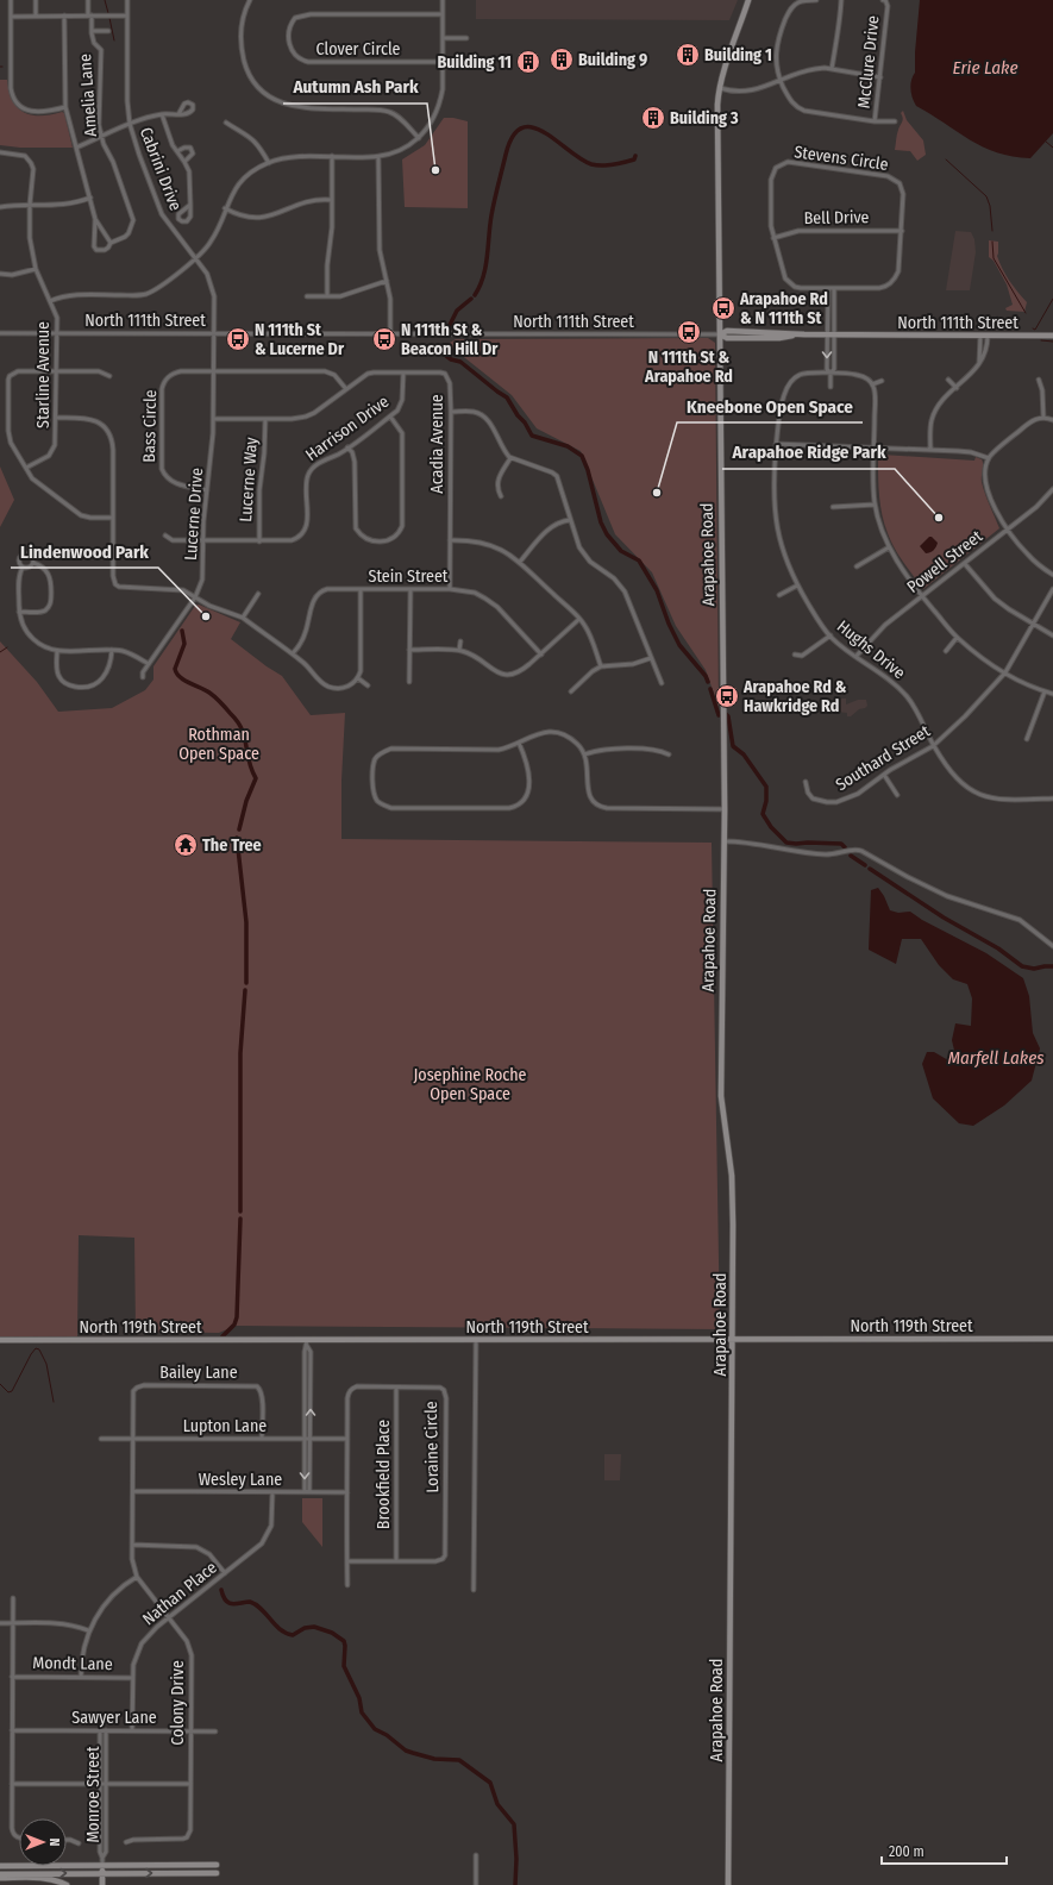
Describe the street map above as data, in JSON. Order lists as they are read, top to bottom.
{
  "streets": {
    "main road": [
      "North 111th Street",
      "Arapahoe Road",
      "North 119th Street",
      "Monroe Street"
    ],
    "street": [
      "Clover Circle",
      "McClure Drive",
      "Amelia Lane",
      "Stevens Circle",
      "Cabrini Drive",
      "Bell Drive",
      "Starline Avenue",
      "Bass Circle",
      "Harrison Drive",
      "Acadia Avenue",
      "Lucerne Way",
      "Lucerne Drive",
      "Powell Street",
      "Stein Street",
      "Hughs Drive",
      "Southard Street",
      "Bailey Lane",
      "Lupton Lane",
      "Loraine Circle",
      "Brookfield Place",
      "Wesley Lane",
      "Nathan Place",
      "Mondt Lane",
      "Colony Drive",
      "Sawyer Lane"
    ]
  },
  "crossings": [
    ["Stevens Circle", "Bell Drive"],
    ["Cabrini Drive", "North 111th Street"],
    ["Cabrini Drive", "Lucerne Drive"],
    ["North 111th Street", "Starline Avenue"],
    ["North 111th Street", "Lucerne Drive"],
    ["North 111th Street", "Arapahoe Road"],
    ["Bass Circle", "Acadia Avenue"],
    ["Bass Circle", "Lucerne Drive"],
    ["Harrison Drive", "Acadia Avenue"],
    ["Harrison Drive", "Lucerne Way"],
    ["Harrison Drive", "Lucerne Drive"],
    ["Acadia Avenue", "Lucerne Way"],
    ["Acadia Avenue", "Lucerne Drive"],
    ["Acadia Avenue", "Stein Street"],
    ["Arapahoe Road", "North 119th Street"],
    ["Powell Street", "Hughs Drive"],
    ["Hughs Drive", "Southard Street"],
    ["Bailey Lane", "Lupton Lane"],
    ["Bailey Lane", "Colony Drive"],
    ["Lupton Lane", "Loraine Circle"],
    ["Lupton Lane", "Colony Drive"],
    ["Loraine Circle", "Brookfield Place"],
    ["Loraine Circle", "Wesley Lane"],
    ["Wesley Lane", "Nathan Place"],
    ["Wesley Lane", "Colony Drive"],
    ["Nathan Place", "Mondt Lane"],
    ["Nathan Place", "Colony Drive"],
    ["Nathan Place", "Sawyer Lane"],
    ["Colony Drive", "Sawyer Lane"],
    ["Sawyer Lane", "Monroe Street"]
  ],
  "water": ["Erie Lake", "Marfell Lakes"],
  "parks": ["Rothman Open Space", "Josephine Roche Open Space"],
  "places": {
    "building": [
      "Building 1",
      "Building 9",
      "Building 11",
      "Building 3"
    ],
    "other": [
      "Autumn Ash Park",
      "Kneebone Open Space",
      "Arapahoe Ridge Park",
      "Lindenwood Park"
    ],
    "bus stop": [
      "Arapahoe Rd & N 111th St",
      "N 111th St & Arapahoe Rd",
      "N 111th St & Lucerne Dr",
      "N 111th St & Beacon Hill Dr",
      "Arapahoe Rd & Hawkridge Rd"
    ],
    "temple": ["The Tree"]
  },
  "scale_bar": "200 m",
  "north": "right"
}
